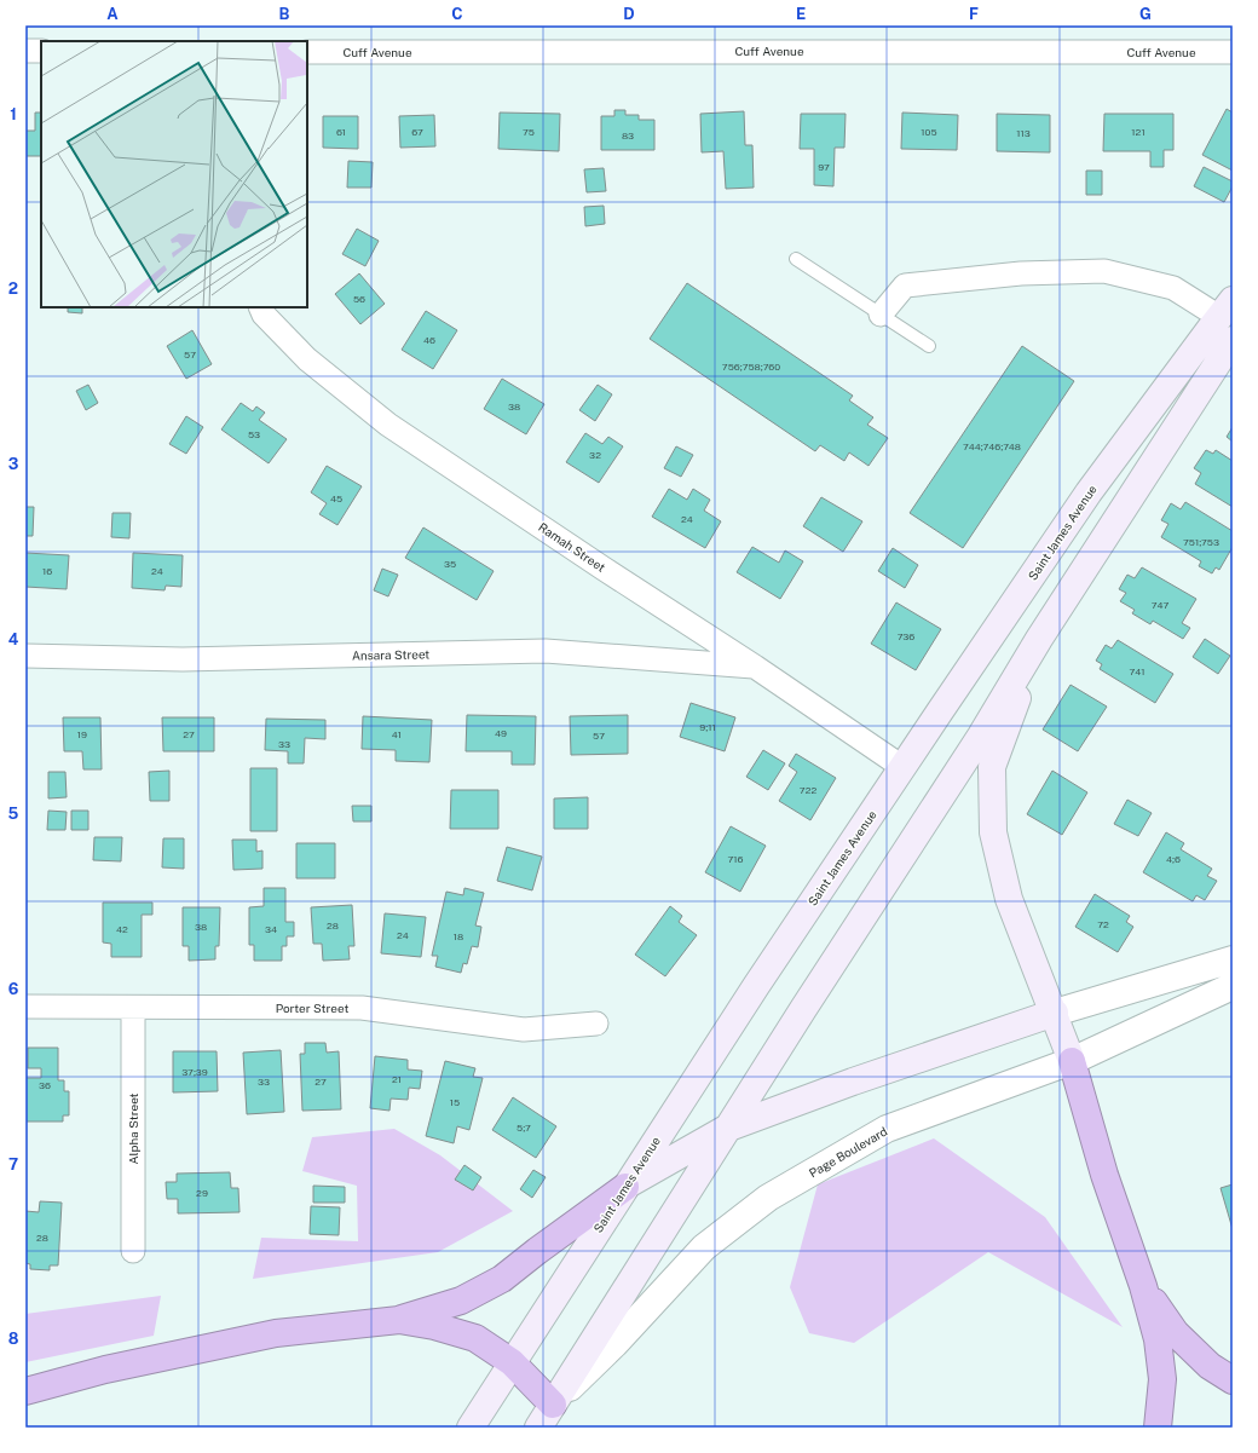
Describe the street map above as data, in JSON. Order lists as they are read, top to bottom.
{
  "streets": {
    "main road": ["Saint James Avenue"],
    "street": [
      "Cuff Avenue",
      "Ramah Street",
      "Ansara Street",
      "Porter Street",
      "Alpha Street",
      "Page Boulevard"
    ]
  },
  "crossings": [
    ["Saint James Avenue", "Ramah Street"],
    ["Ramah Street", "Ansara Street"],
    ["Porter Street", "Alpha Street"]
  ],
  "house_numbers": [
    "61",
    "67",
    "75",
    "105",
    "121",
    "113",
    "83",
    "97",
    "56",
    "46",
    "57",
    "756;758;760",
    "38",
    "53",
    "744;746;748",
    "32",
    "45",
    "24",
    "751;753",
    "35",
    "16",
    "24",
    "747",
    "736",
    "741",
    "9;11",
    "49",
    "19",
    "27",
    "41",
    "57",
    "33",
    "722",
    "716",
    "4;6",
    "72",
    "28",
    "38",
    "42",
    "34",
    "24",
    "18",
    "37;39",
    "21",
    "33",
    "27",
    "36",
    "15",
    "5;7",
    "29",
    "28"
  ],
  "grid": {
    "columns": [
      "A",
      "B",
      "C",
      "D",
      "E",
      "F",
      "G"
    ],
    "rows": [
      "1",
      "2",
      "3",
      "4",
      "5",
      "6",
      "7",
      "8"
    ]
  }
}
